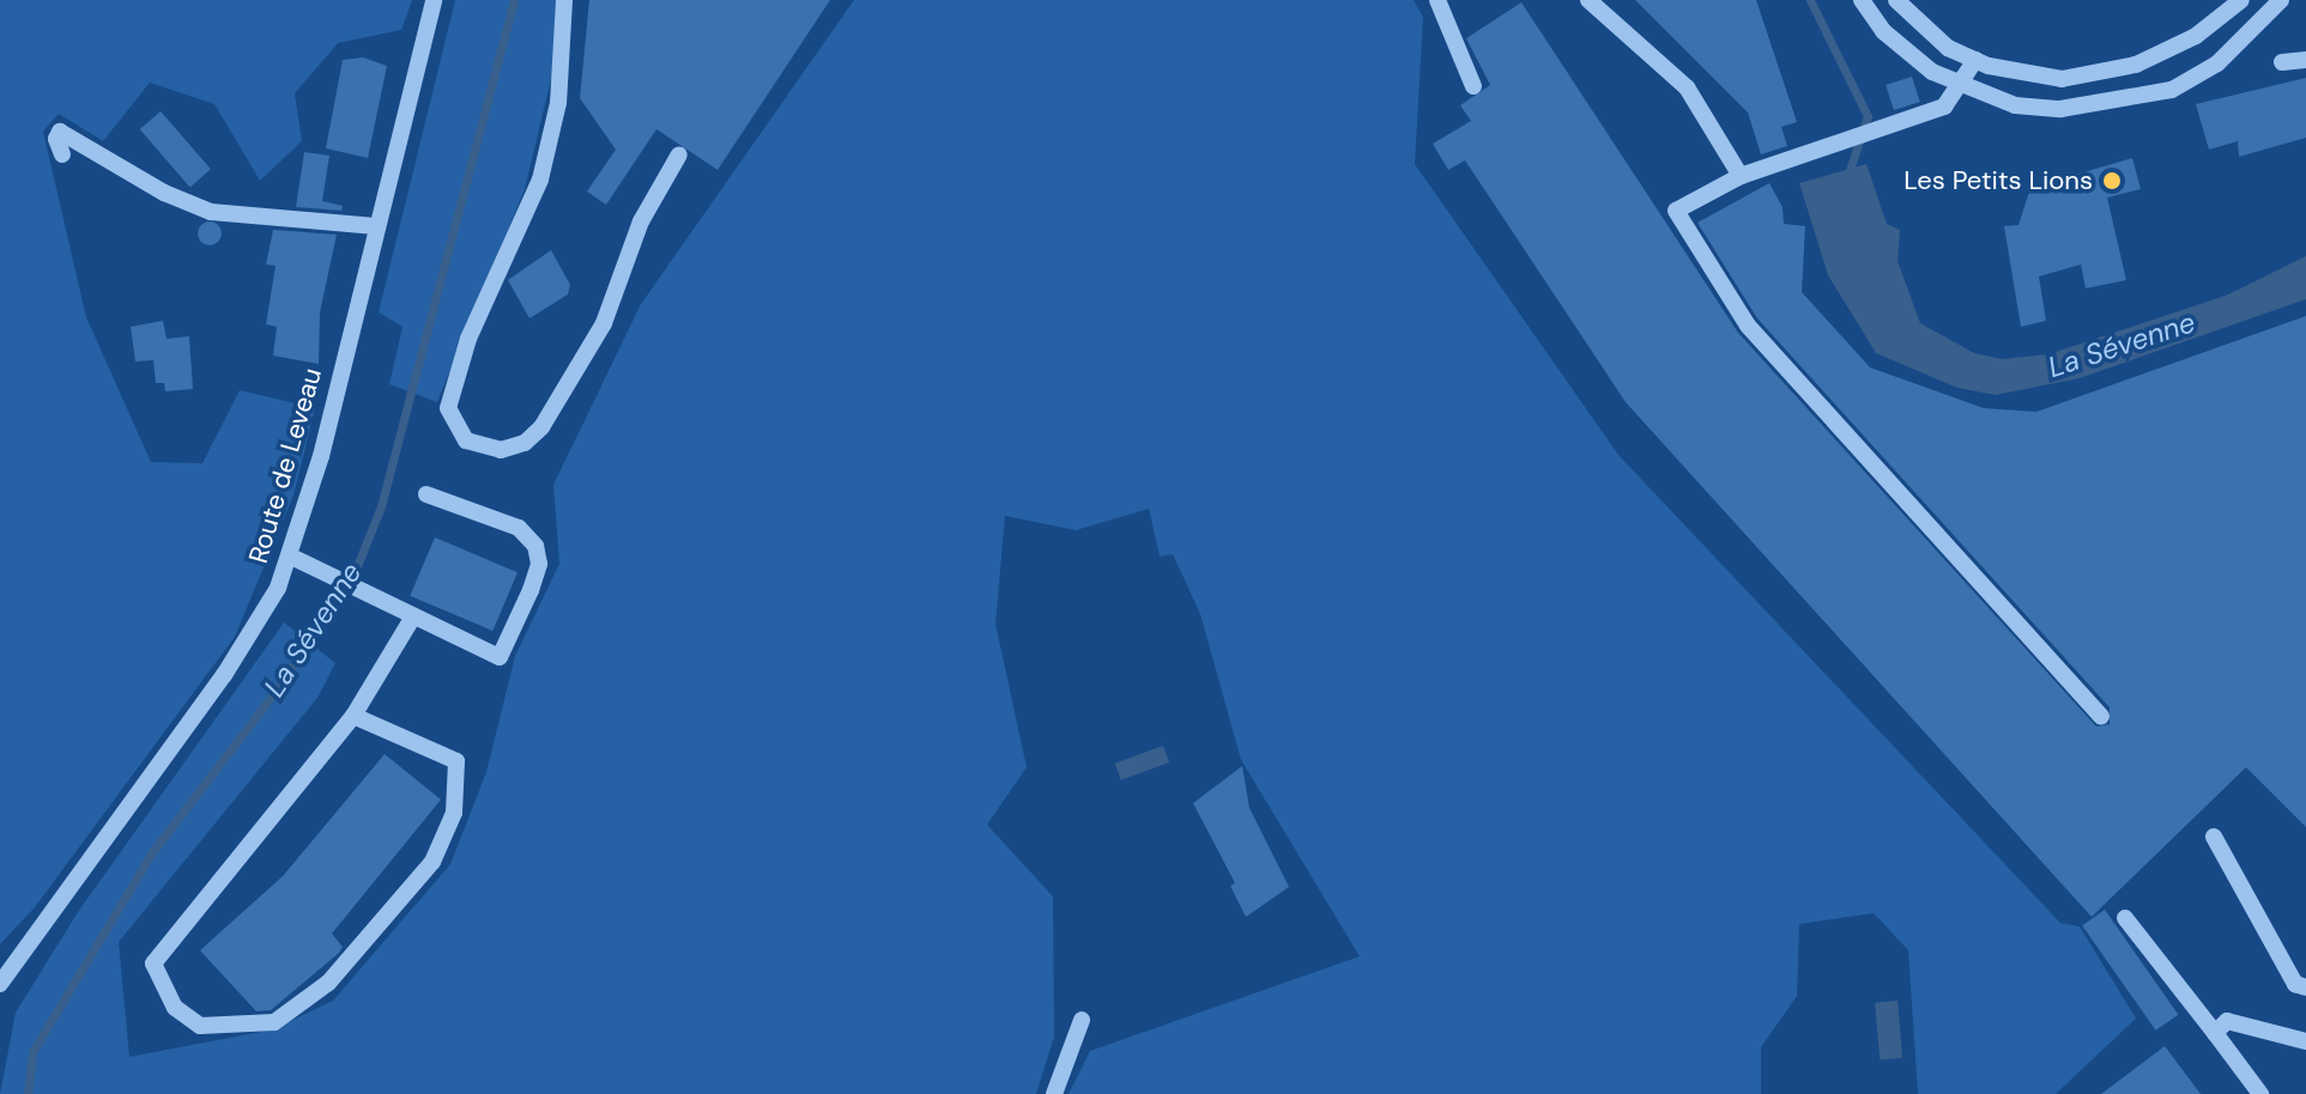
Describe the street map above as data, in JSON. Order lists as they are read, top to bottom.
{
  "streets": {
    "street": ["Route de Leveau"]
  },
  "water": ["La Sévenne"],
  "places": ["Les Petits Lions"]
}
